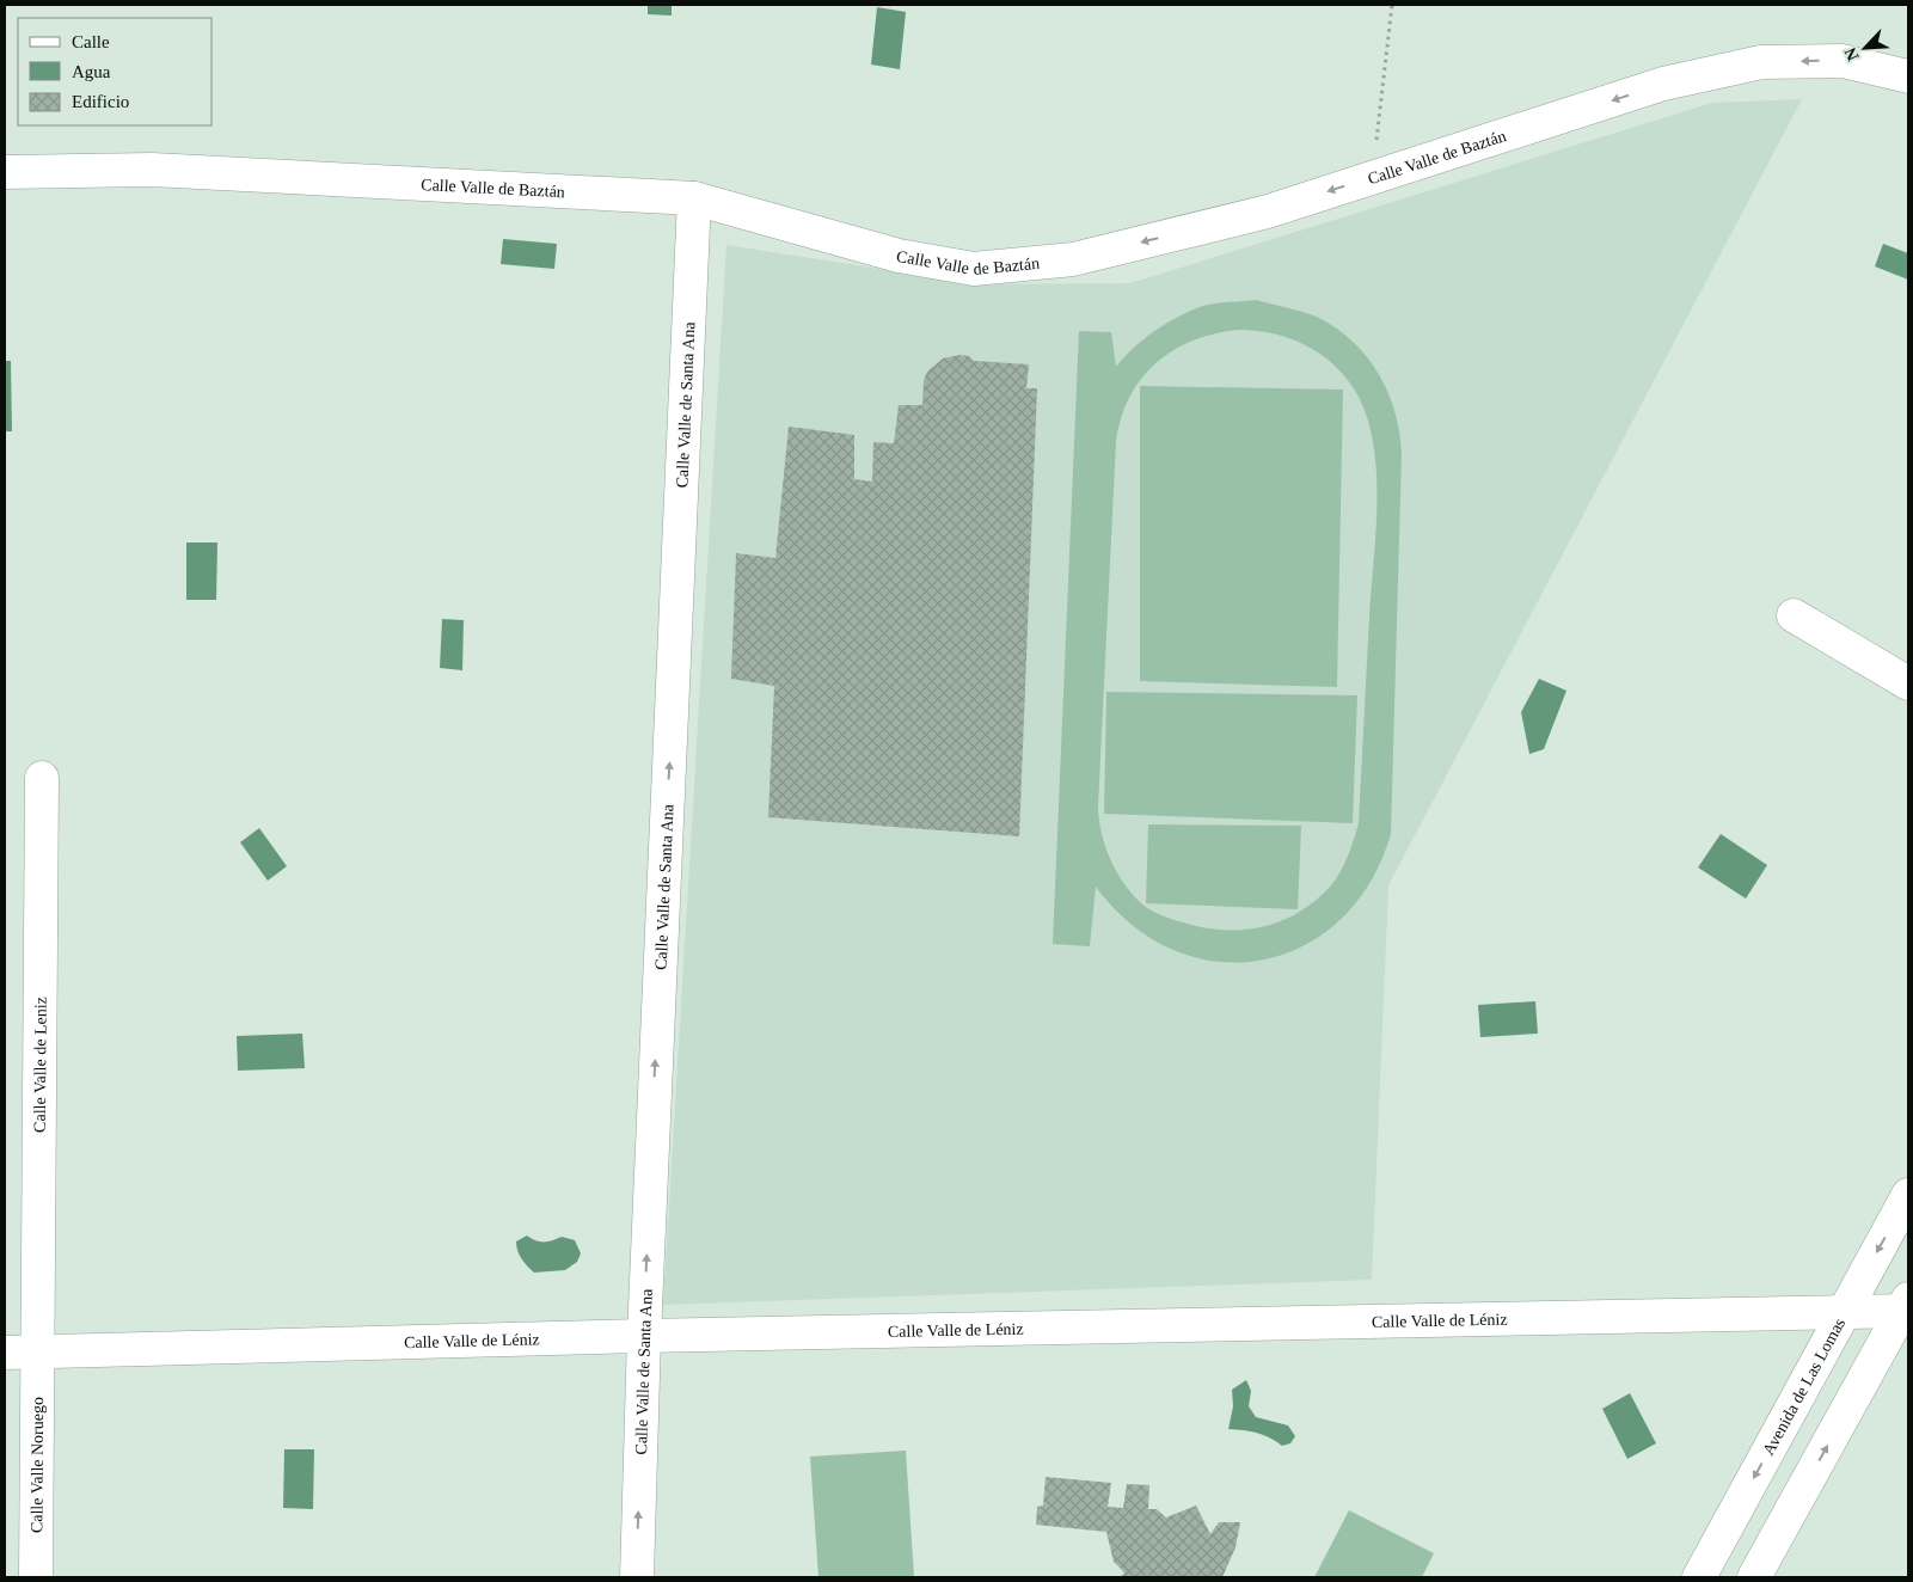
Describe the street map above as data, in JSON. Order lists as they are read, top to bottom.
{
  "streets": {
    "street": [
      "Calle Valle de Baztán",
      "Calle Valle de Santa Ana",
      "Calle Valle de Leniz",
      "Calle Valle de Léniz",
      "Avenida de Las Lomas",
      "Calle Valle Noruego"
    ]
  },
  "crossings": [
    ["Calle Valle de Baztán", "Calle Valle de Santa Ana"],
    ["Calle Valle de Santa Ana", "Calle Valle de Léniz"],
    ["Calle Valle de Leniz", "Calle Valle de Léniz"],
    ["Calle Valle de Leniz", "Calle Valle Noruego"],
    ["Calle Valle de Léniz", "Avenida de Las Lomas"],
    ["Calle Valle de Léniz", "Calle Valle Noruego"]
  ],
  "one_way": ["Calle Valle de Baztán", "Calle Valle de Santa Ana"],
  "legend": ["Calle", "Agua", "Edificio"],
  "north": "bottom left"
}
